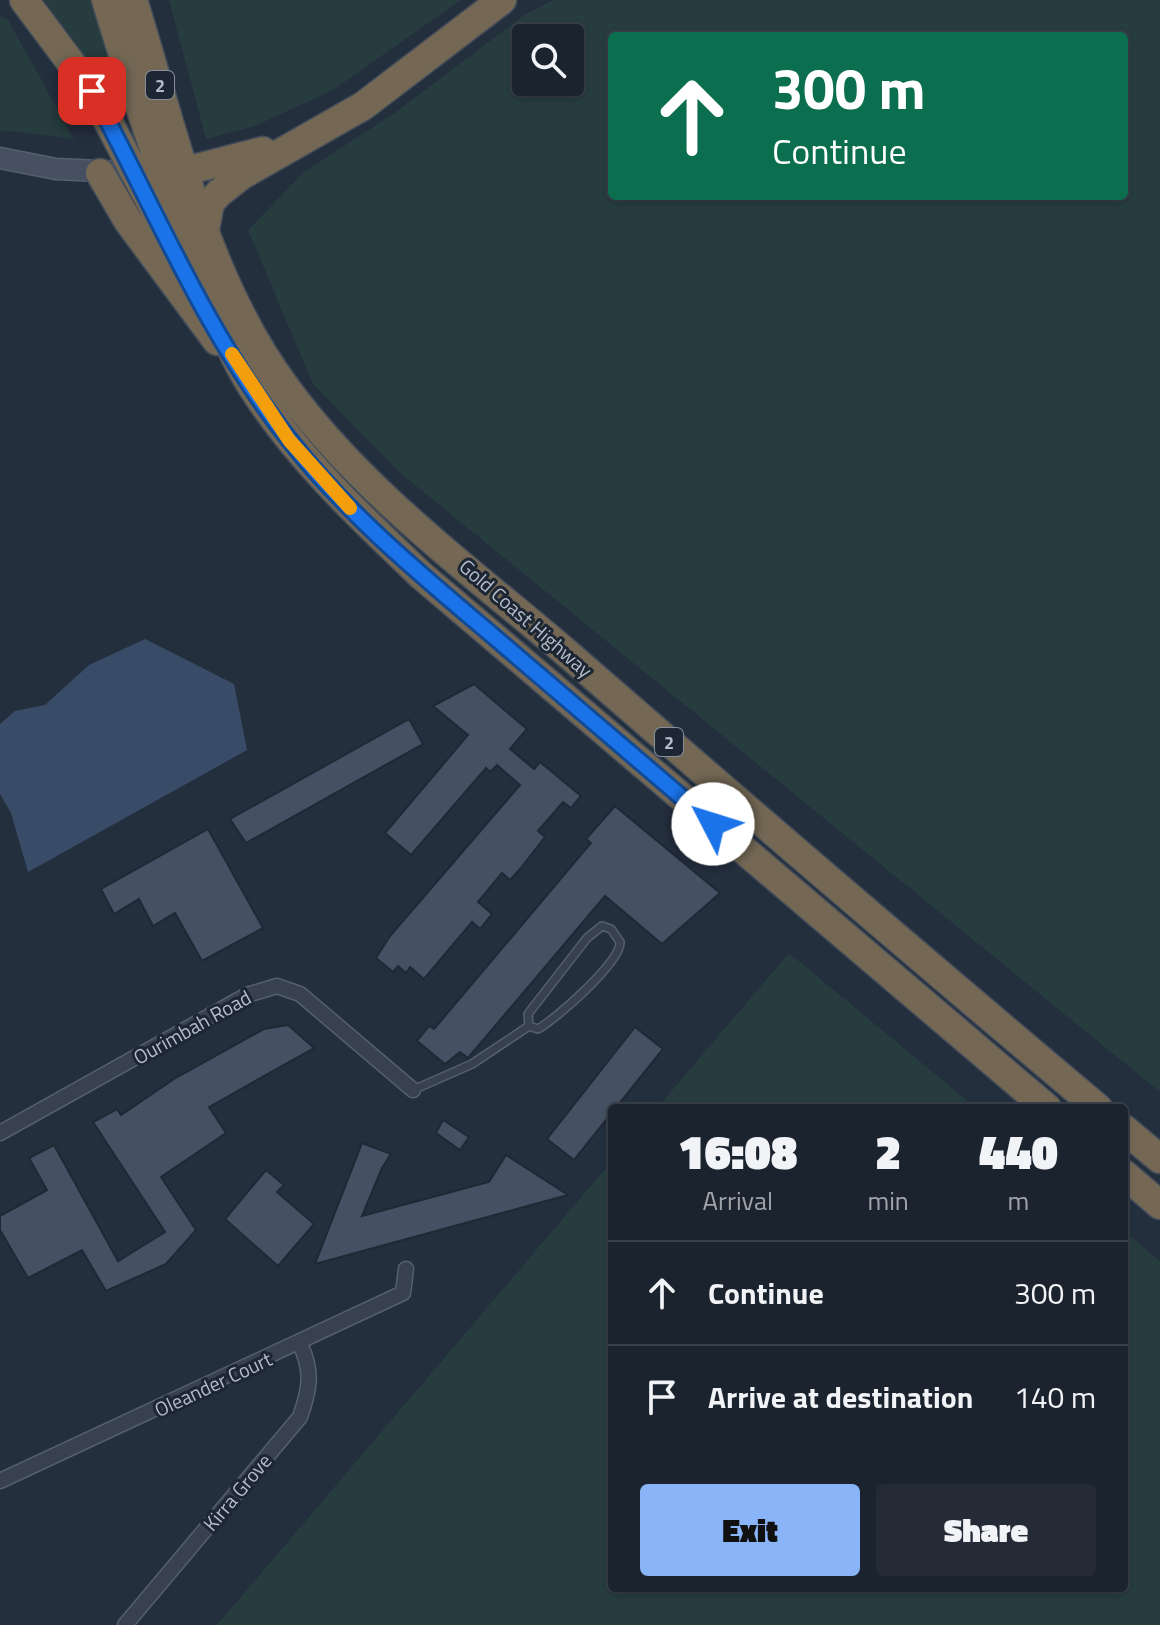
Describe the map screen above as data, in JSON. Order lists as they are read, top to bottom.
{
  "streets": {
    "highway": ["2", "Gold Coast Highway"],
    "street": ["Ourimbah Road", "Oleander Court", "Kirra Grove"]
  },
  "crossings": [
    ["Oleander Court", "Kirra Grove"]
  ],
  "page": {
    "turn": ["300 m", "Continue"],
    "eta": [
      "16:08",
      "Arrival",
      "2",
      "min",
      "440",
      "m"
    ],
    "list": [
      {
        "name": "Continue",
        "value": "300 m"
      },
      {
        "name": "Arrive at destination",
        "value": "140 m"
      }
    ],
    "buttons": ["Exit", "Share"]
  }
}
